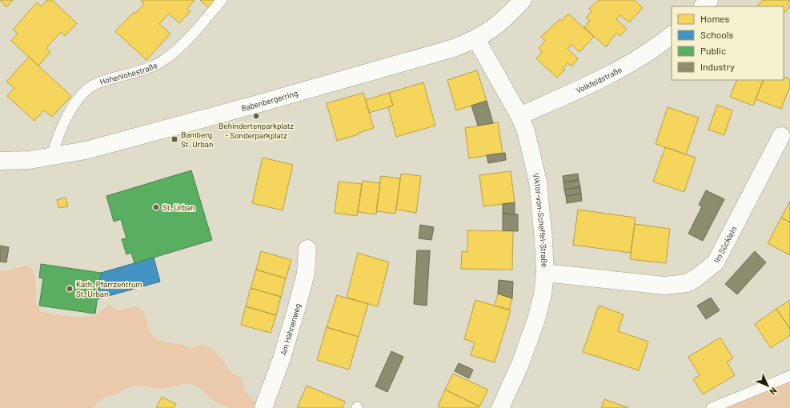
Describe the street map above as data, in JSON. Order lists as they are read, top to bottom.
{
  "streets": {
    "street": [
      "Volkfeldstraße",
      "Babenbergerring",
      "Viktor-von-Scheffel-Straße",
      "Im Sücklein",
      "Am Hahnenweg"
    ],
    "lane": ["Hohenlohestraße"]
  },
  "crossings": [
    ["Hohenlohestraße", "Babenbergerring"],
    ["Volkfeldstraße", "Viktor-von-Scheffel-Straße"],
    ["Babenbergerring", "Viktor-von-Scheffel-Straße"],
    ["Viktor-von-Scheffel-Straße", "Im Sücklein"]
  ],
  "places": {
    "other": ["Behindertenparkplatz - Sonderparkplatz", "St. Urban", "Kath. Pfarrzentrum St. Urban"],
    "transit": ["Bamberg St. Urban"]
  },
  "legend": [
    "Homes",
    "Schools",
    "Public",
    "Industry"
  ],
  "north": "bottom right"
}
